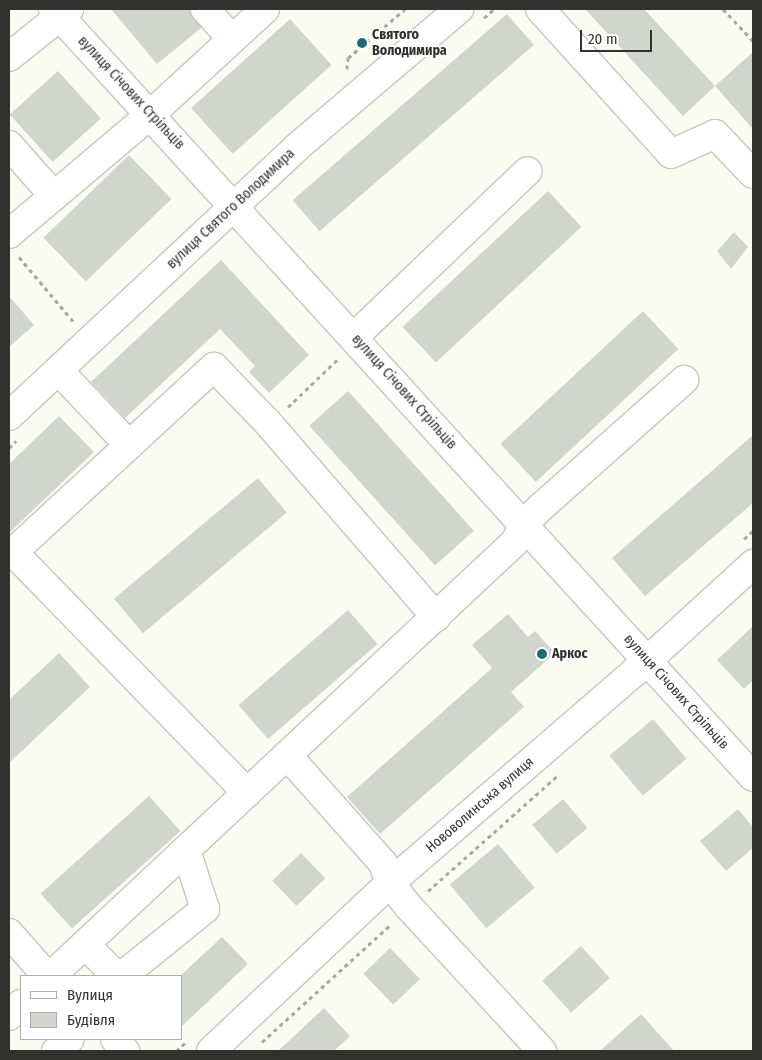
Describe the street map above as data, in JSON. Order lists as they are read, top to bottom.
{
  "streets": {
    "street": ["вулиця Січових Стрільців", "вулиця Святого Володимира", "Нововолинська вулиця"]
  },
  "crossings": [
    ["вулиця Січових Стрільців", "вулиця Святого Володимира"],
    ["вулиця Січових Стрільців", "Нововолинська вулиця"]
  ],
  "places": ["Святого Володимира", "Аркос"],
  "legend": ["Вулиця", "Будівля"],
  "scale_bar": "20 m"
}
